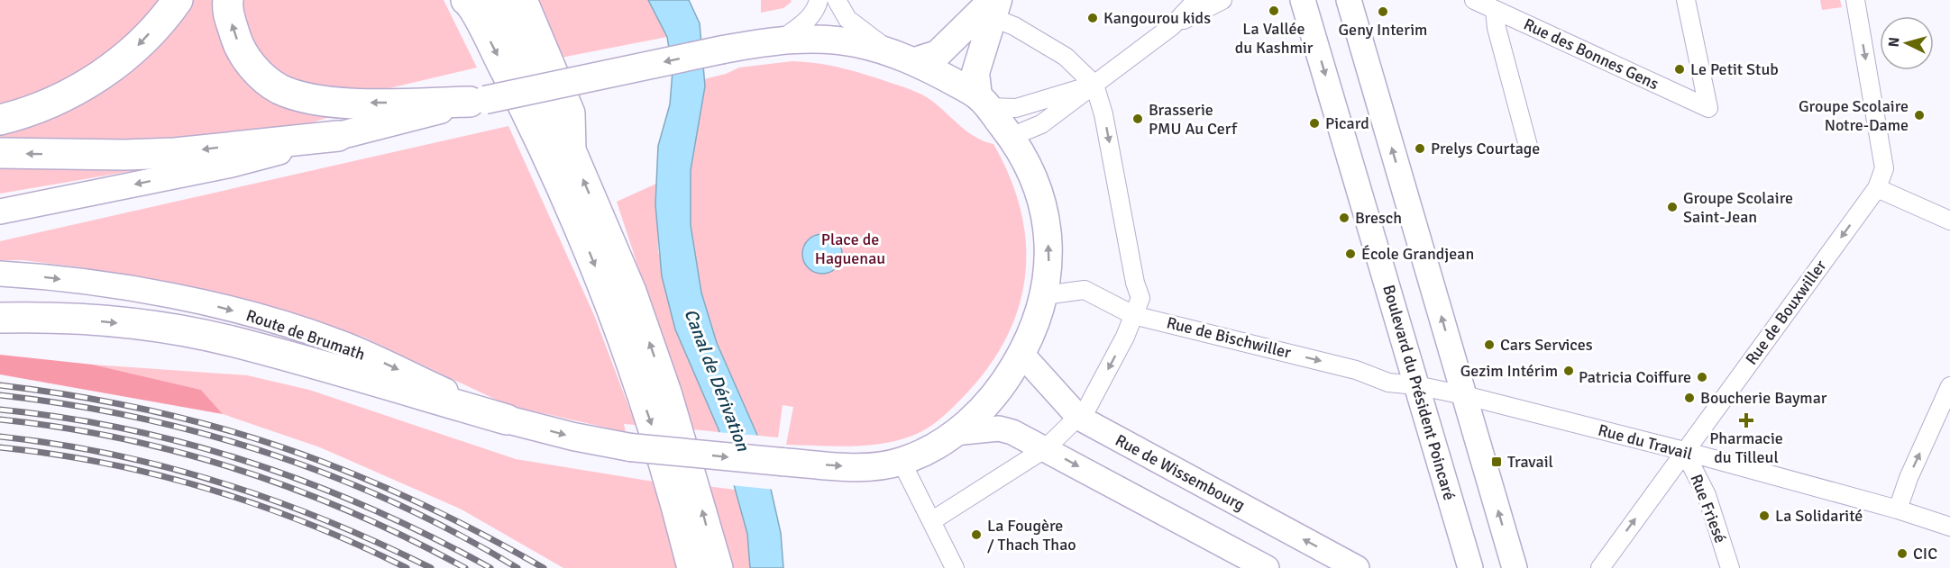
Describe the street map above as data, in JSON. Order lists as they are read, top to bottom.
{
  "streets": {
    "main road": ["Route de Brumath", "Boulevard du Président Poincaré", "Rue de Wissembourg"],
    "street": [
      "Rue des Bonnes Gens",
      "Rue de Bouxwiller",
      "Rue de Bischwiller",
      "Rue du Travail",
      "Rue Friesé"
    ]
  },
  "crossings": [
    ["Rue de Bouxwiller", "Rue du Travail"],
    ["Rue de Bouxwiller", "Rue Friesé"],
    ["Rue de Bischwiller", "Boulevard du Président Poincaré"],
    ["Rue de Bischwiller", "Rue du Travail"],
    ["Rue du Travail", "Rue Friesé"]
  ],
  "one_way": ["Rue de Bischwiller"],
  "water": ["Canal de Dérivation"],
  "parks": ["Place de Haguenau"],
  "places": {
    "other": [
      "La Vallée du Kashmir",
      "Geny Interim",
      "Kangourou kids",
      "Le Petit Stub",
      "Groupe Scolaire Notre-Dame",
      "Brasserie PMU Au Cerf",
      "Picard",
      "Prelys Courtage",
      "Groupe Scolaire Saint-Jean",
      "Bresch",
      "École Grandjean",
      "Cars Services",
      "Gezim Intérim",
      "Patricia Coiffure",
      "Boucherie Baymar",
      "La Solidarité",
      "La Fougère / Thach Thao",
      "CIC"
    ],
    "health": ["Pharmacie du Tilleul"],
    "transit": ["Travail"]
  },
  "north": "left"
}
